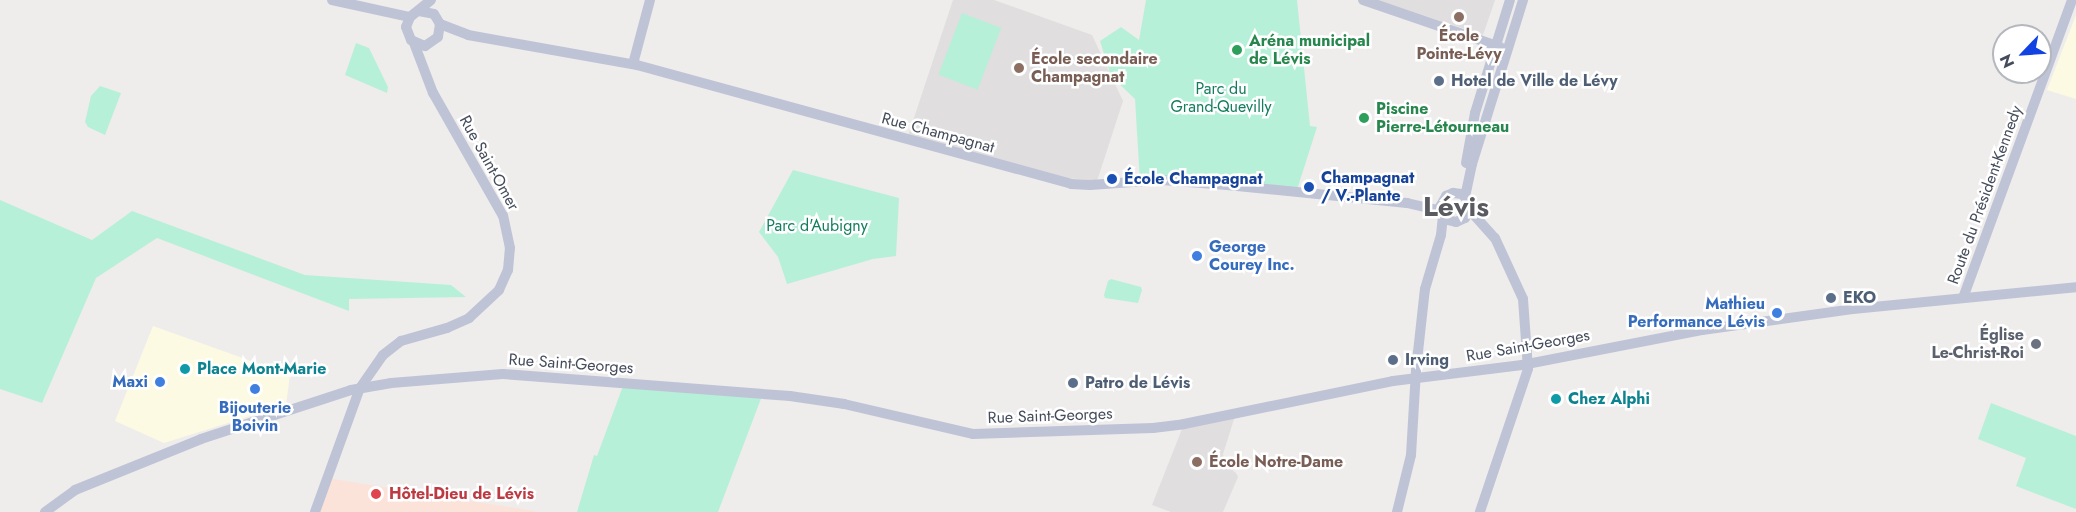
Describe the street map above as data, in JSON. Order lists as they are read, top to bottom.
{
  "streets": {
    "street": [
      "Rue Champagnat",
      "Rue Saint-Omer",
      "Route du Président-Kennedy",
      "Rue Saint-Georges"
    ]
  },
  "crossings": [
    ["Rue Champagnat", "Rue Saint-Omer"],
    ["Rue Saint-Omer", "Rue Saint-Georges"],
    ["Route du Président-Kennedy", "Rue Saint-Georges"]
  ],
  "districts": ["Lévis"],
  "parks": ["Parc du Grand-Quevilly", "Parc d'Aubigny"],
  "places": [
    "École Pointe-Lévy",
    "Aréna municipal de Lévis",
    "École secondaire Champagnat",
    "Hotel de Ville de Lévy",
    "Piscine Pierre-Létourneau",
    "École Champagnat",
    "Champagnat / V.-Plante",
    "George Courey Inc.",
    "EKO",
    "Mathieu Performance Lévis",
    "Église Le-Christ-Roi",
    "Irving",
    "Place Mont-Marie",
    "Maxi",
    "Patro de Lévis",
    "Bijouterie Boivin",
    "Chez Alphi",
    "École Notre-Dame",
    "Hôtel-Dieu de Lévis"
  ],
  "north": "bottom left"
}
